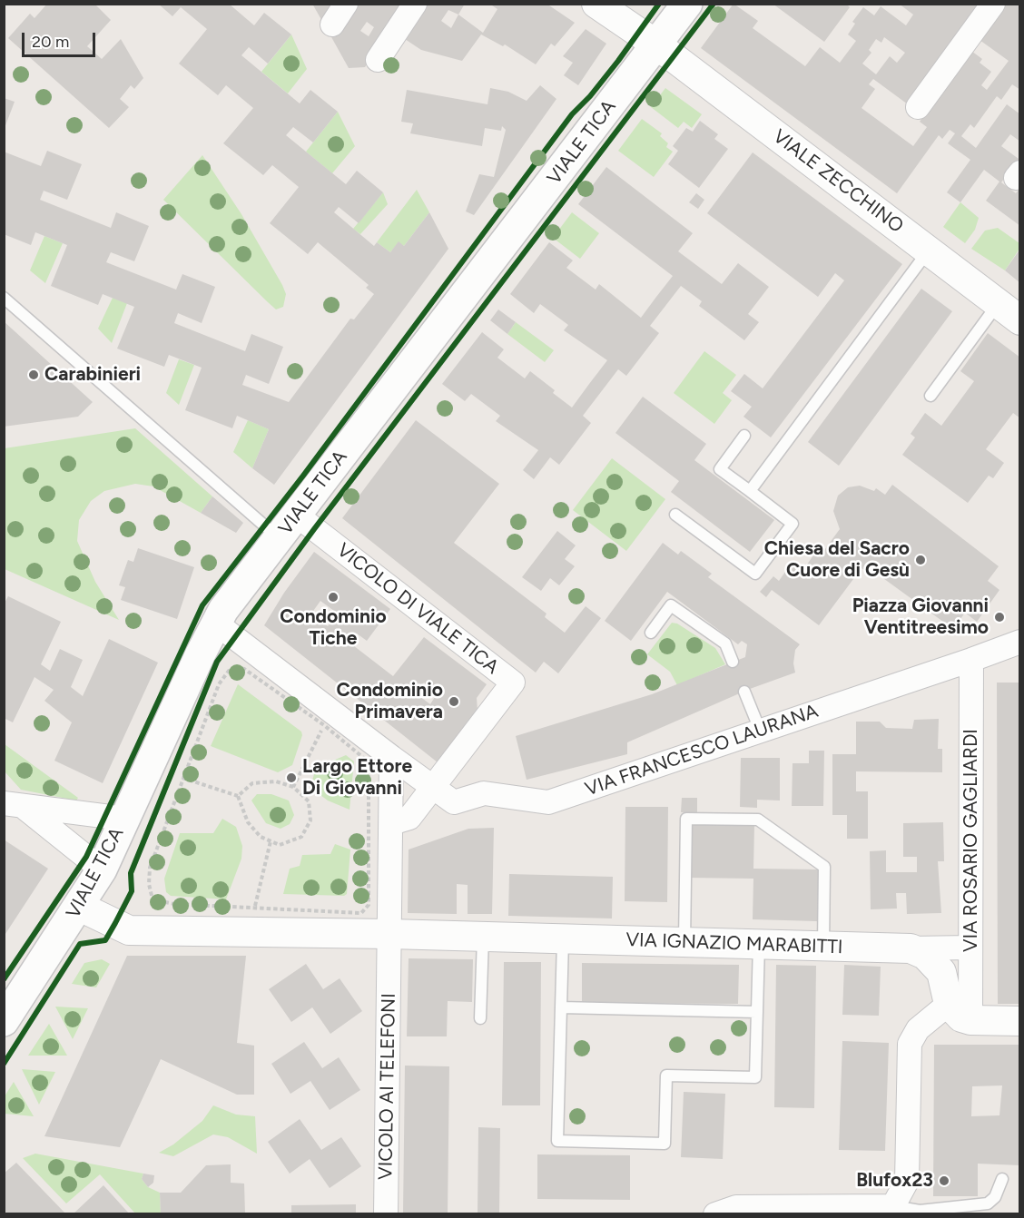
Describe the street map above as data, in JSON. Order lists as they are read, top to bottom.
{
  "streets": {
    "main road": ["VIALE TICA"],
    "street": [
      "VIALE ZECCHINO",
      "VICOLO DI VIALE TICA",
      "VIA FRANCESCO LAURANA",
      "VIA ROSARIO GAGLIARDI",
      "VIA IGNAZIO MARABITTI",
      "VICOLO AI TELEFONI"
    ]
  },
  "crossings": [
    ["VIALE TICA", "VIALE ZECCHINO"],
    ["VIALE TICA", "VICOLO DI VIALE TICA"],
    ["VIALE TICA", "VIA IGNAZIO MARABITTI"],
    ["VIA FRANCESCO LAURANA", "VIA ROSARIO GAGLIARDI"],
    ["VIA FRANCESCO LAURANA", "VICOLO AI TELEFONI"],
    ["VIA IGNAZIO MARABITTI", "VICOLO AI TELEFONI"]
  ],
  "places": [
    "Carabinieri",
    "Chiesa del Sacro Cuore di Gesù",
    "Condominio Tiche",
    "Piazza Giovanni Ventitreesimo",
    "Condominio Primavera",
    "Largo Ettore Di Giovanni",
    "Blufox23"
  ],
  "scale_bar": "20 m"
}
